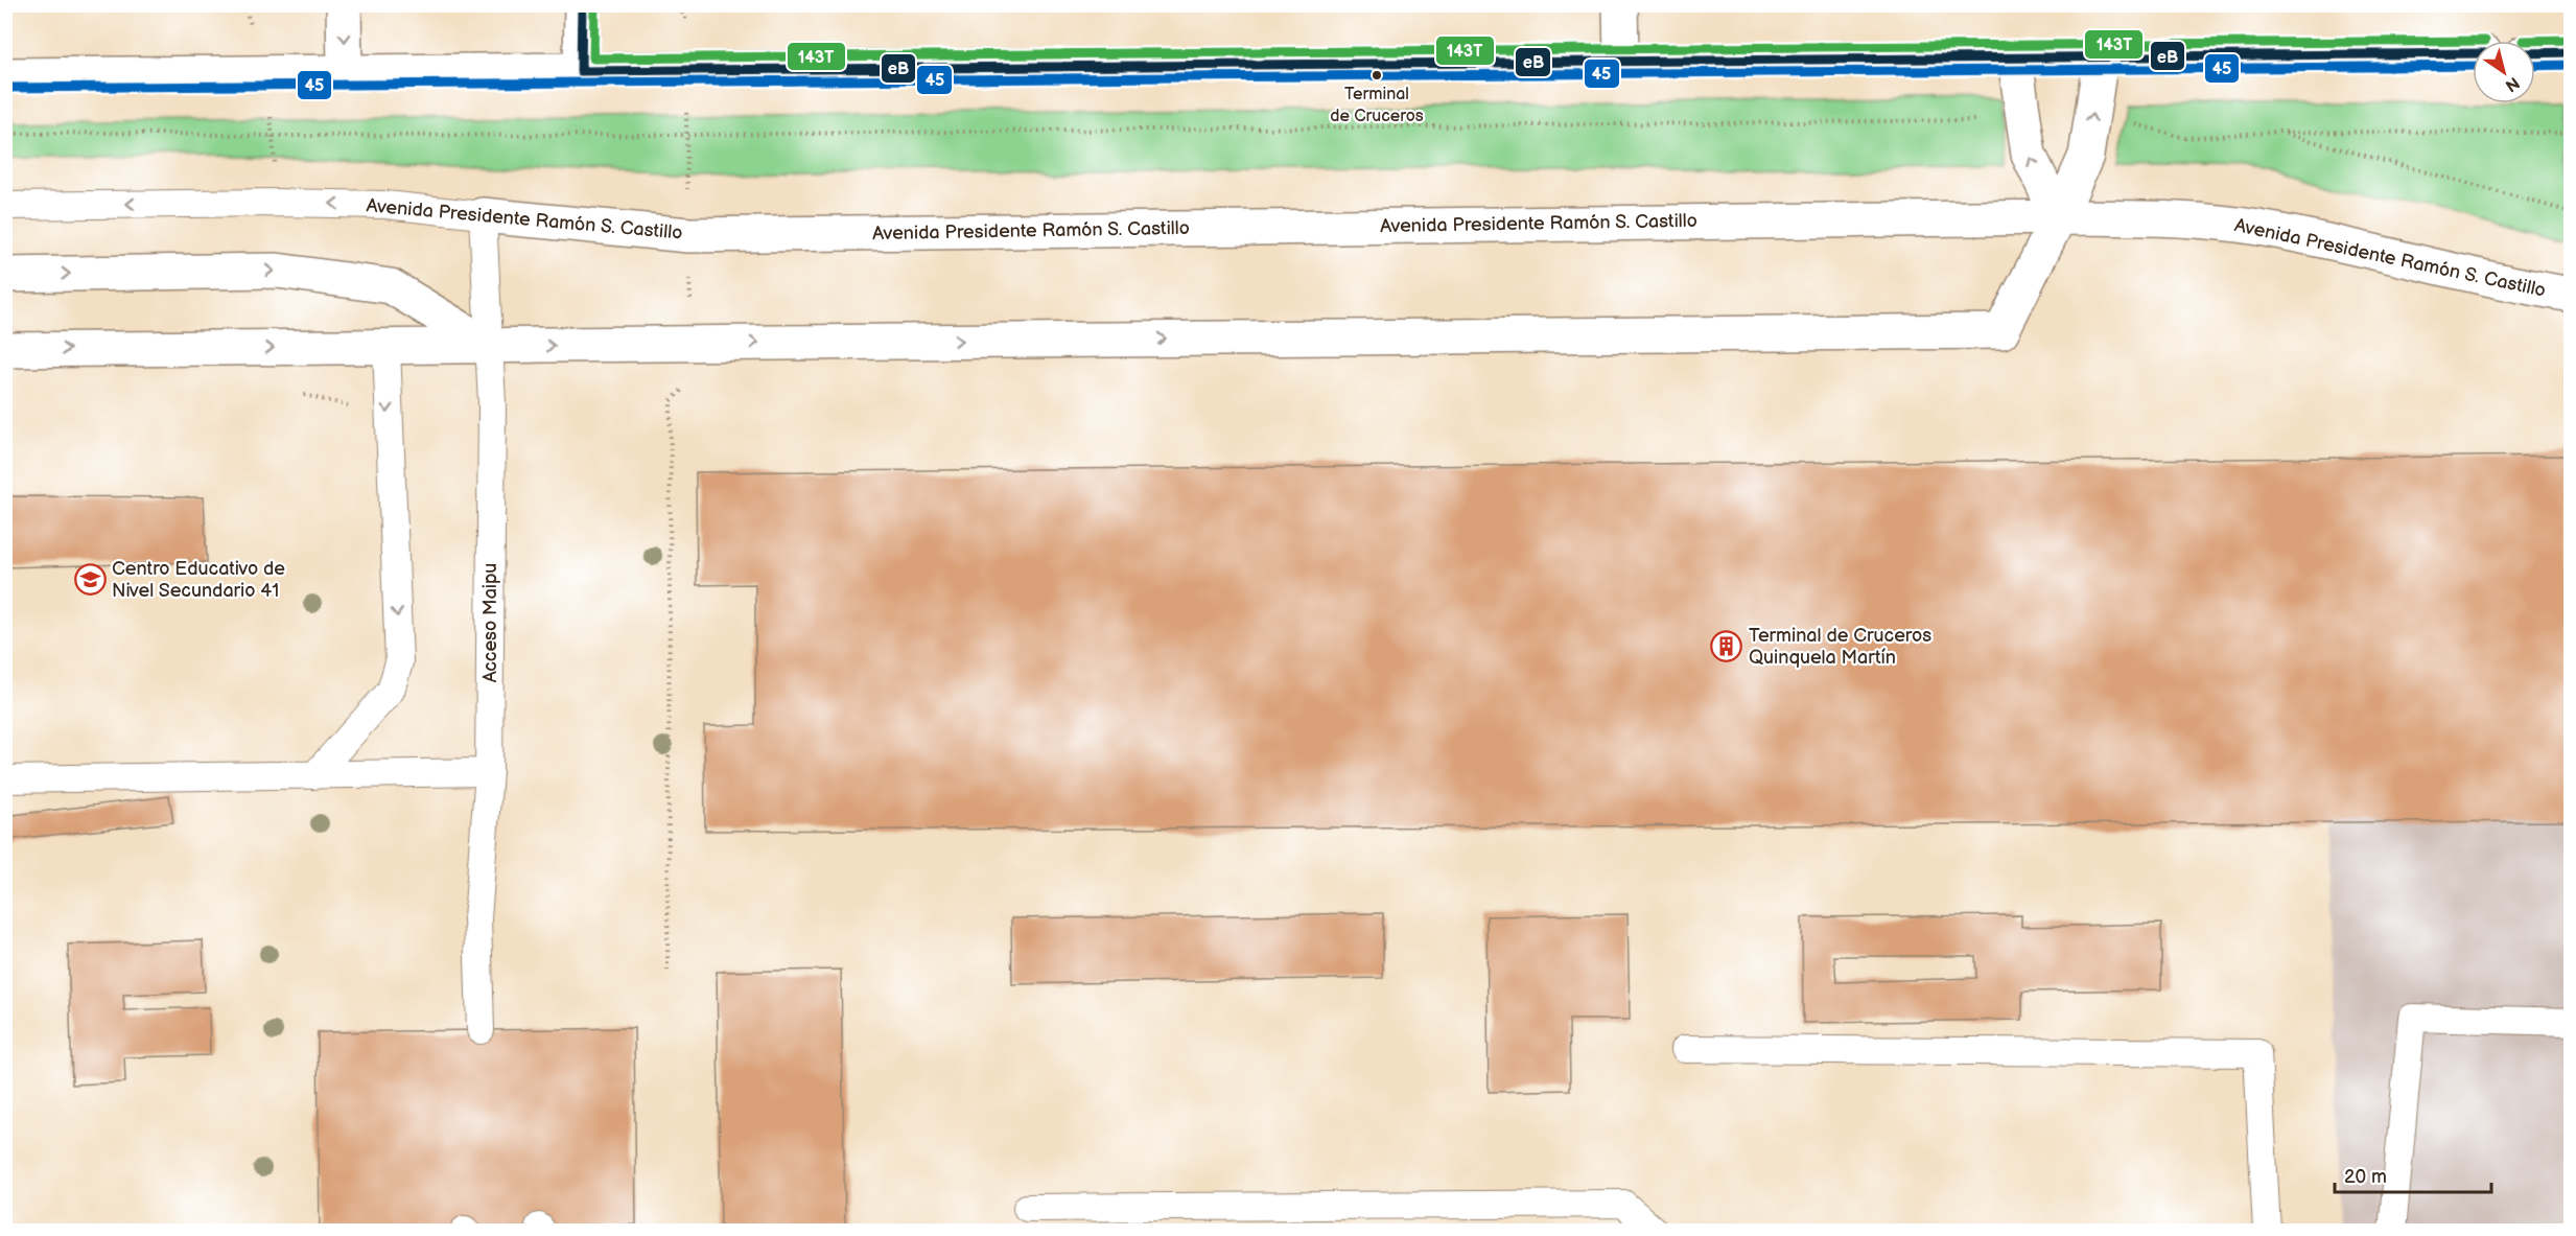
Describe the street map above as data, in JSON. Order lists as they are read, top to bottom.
{
  "streets": {
    "main road": ["Avenida Presidente Ramón S. Castillo"],
    "lane": ["Acceso Maipu"]
  },
  "crossings": [
    ["Avenida Presidente Ramón S. Castillo", "Acceso Maipu"]
  ],
  "places": {
    "other": ["Terminal de Cruceros"],
    "school or university": ["Centro Educativo de Nivel Secundario 41"],
    "building": ["Terminal de Cruceros Quinquela Martín"]
  },
  "lines": ["transit line eB", "transit line 143T", "transit line 45"],
  "scale_bar": "20 m",
  "north": "bottom right"
}
